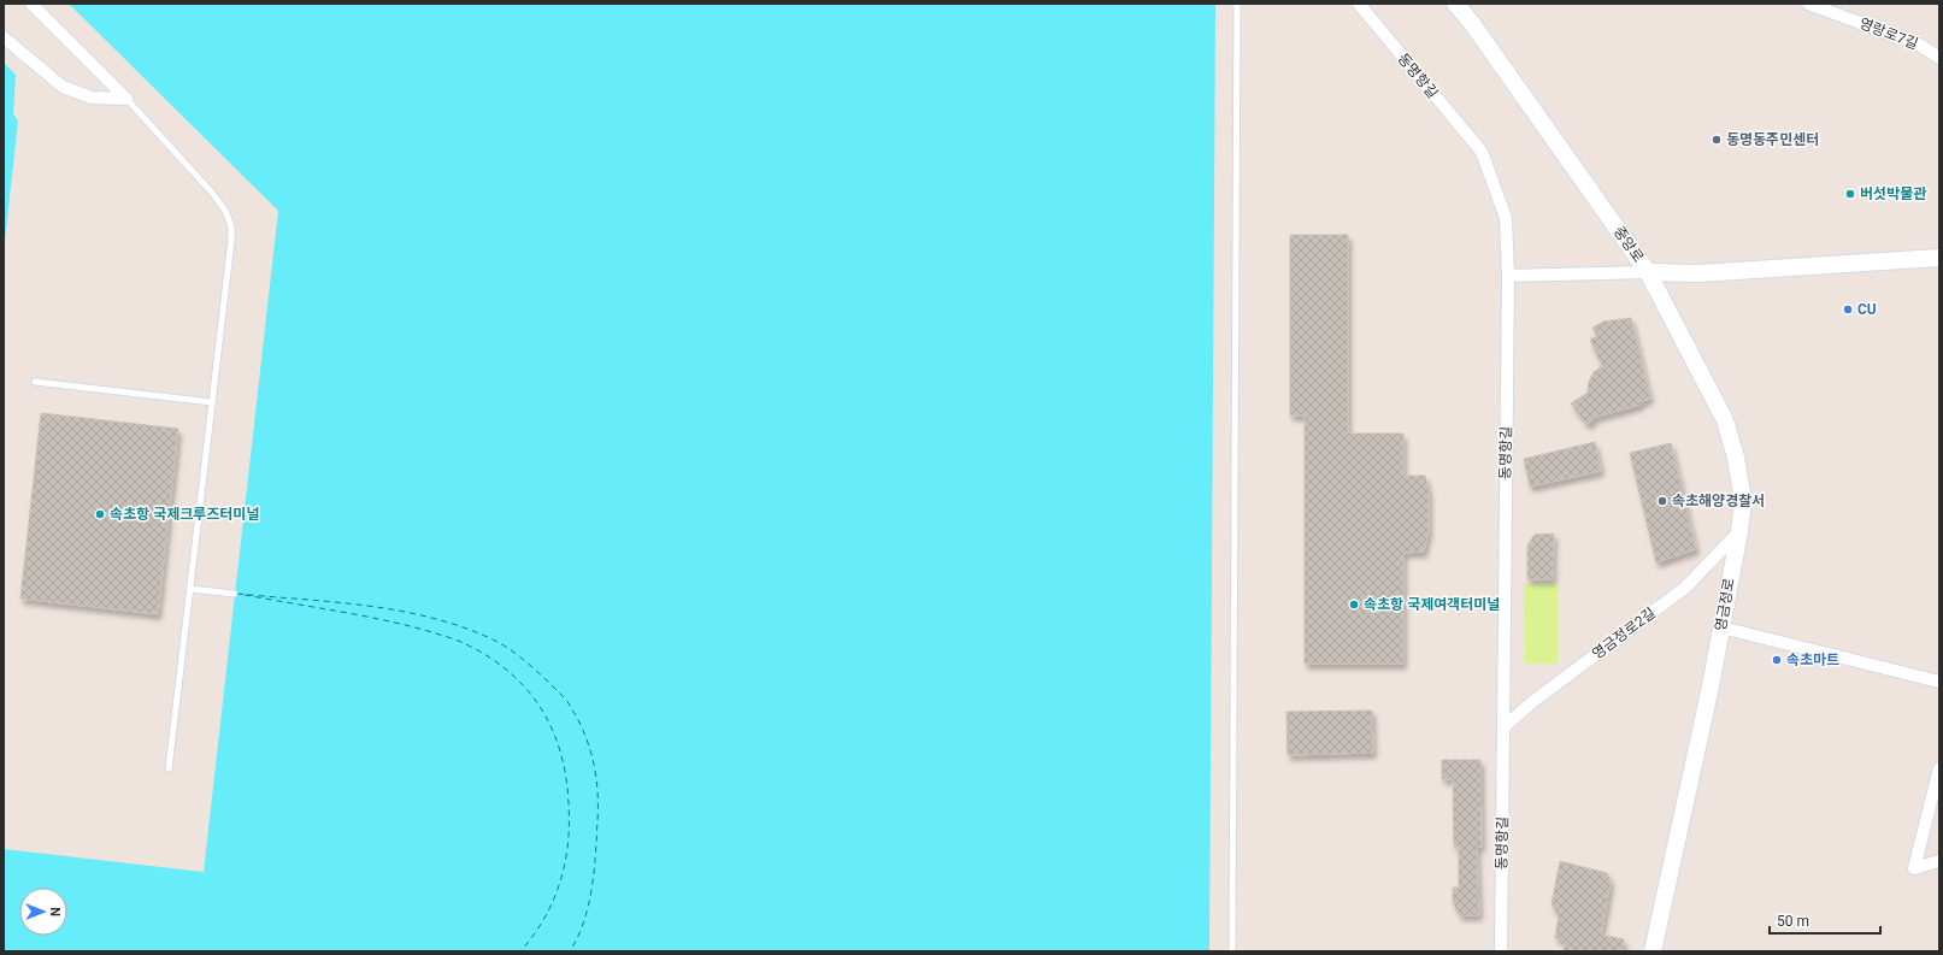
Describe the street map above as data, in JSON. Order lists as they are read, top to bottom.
{
  "streets": {
    "street": [
      "영랑로7길",
      "동명항길",
      "중앙로",
      "영금정로",
      "영금정로2길"
    ]
  },
  "crossings": [
    ["동명항길", "영금정로2길"],
    ["중앙로", "영금정로"],
    ["영금정로", "영금정로2길"]
  ],
  "places": [
    "동명동주민센터",
    "버섯박물관",
    "CU",
    "속초해양경찰서",
    "속초항 국제크루즈터미널",
    "속초항 국제여객터미널",
    "속초마트"
  ],
  "scale_bar": "50 m",
  "north": "right"
}
